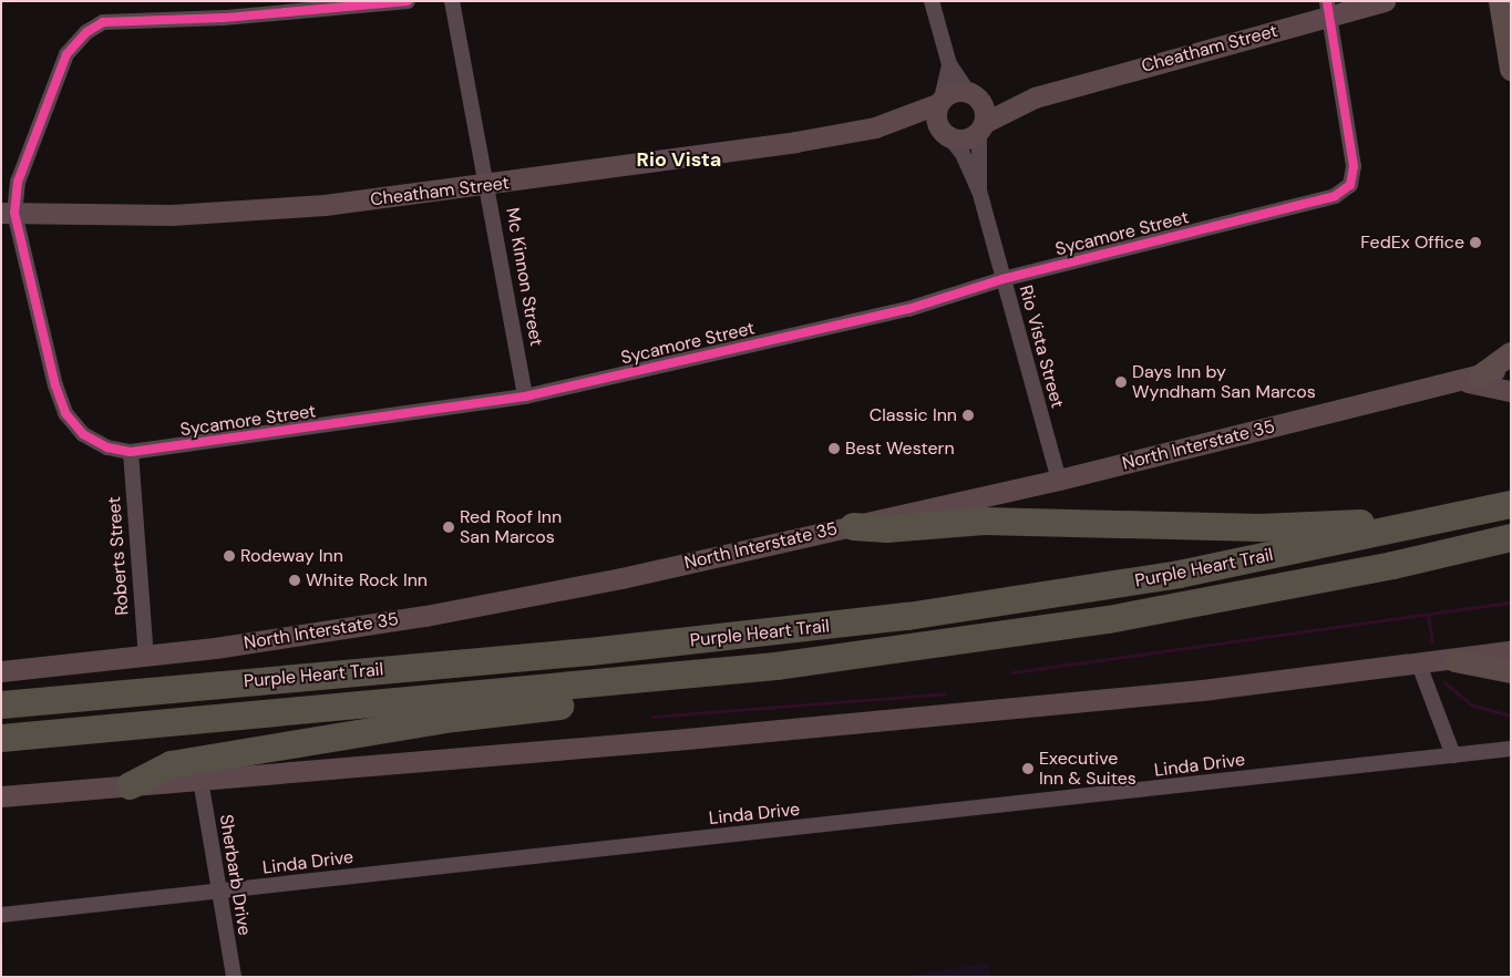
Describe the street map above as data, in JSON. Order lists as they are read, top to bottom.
{
  "streets": {
    "highway": ["Purple Heart Trail"],
    "main road": ["Cheatham Street", "North Interstate 35"],
    "street": [
      "Sycamore Street",
      "Mc Kinnon Street",
      "Rio Vista Street",
      "Roberts Street",
      "Linda Drive",
      "Sherbarb Drive"
    ]
  },
  "crossings": [
    ["Cheatham Street", "Sycamore Street"],
    ["Cheatham Street", "Mc Kinnon Street"],
    ["Cheatham Street", "Rio Vista Street"],
    ["Sycamore Street", "Mc Kinnon Street"],
    ["Sycamore Street", "Rio Vista Street"],
    ["Sycamore Street", "Roberts Street"],
    ["Rio Vista Street", "North Interstate 35"],
    ["North Interstate 35", "Roberts Street"],
    ["Linda Drive", "Sherbarb Drive"]
  ],
  "districts": ["Rio Vista"],
  "places": [
    "FedEx Office",
    "Days Inn by Wyndham San Marcos",
    "Classic Inn",
    "Best Western",
    "Red Roof Inn San Marcos",
    "Rodeway Inn",
    "White Rock Inn",
    "Executive Inn & Suites"
  ]
}
